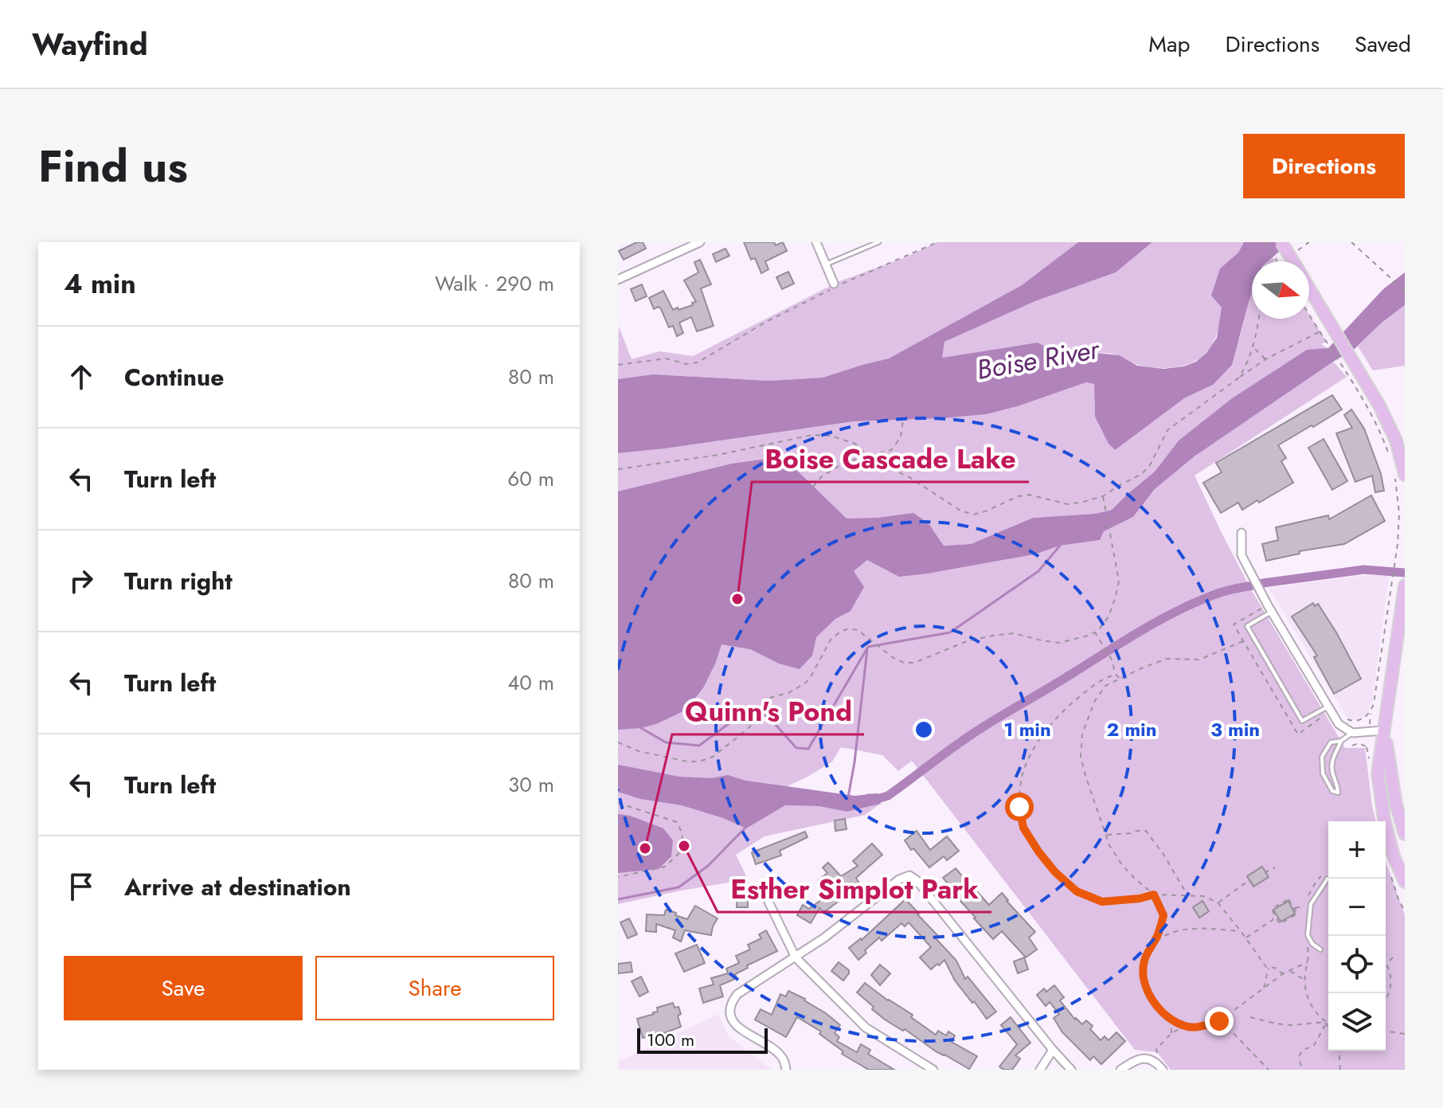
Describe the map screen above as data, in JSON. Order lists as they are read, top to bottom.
{
  "water": ["Boise River"],
  "places": ["Boise Cascade Lake", "Esther Simplot Park", "Quinn's Pond"],
  "scale_bar": "100 m",
  "north": "right",
  "page": {
    "header": "Wayfind",
    "nav": ["Map", "Directions", "Saved"],
    "title": "Find us",
    "buttons": [
      "Directions",
      ["Save", "Share"]
    ],
    "heading": ["4 min", "Walk · 290 m"],
    "list": [
      ["Continue", "80 m"],
      ["Turn left", "60 m"],
      ["Turn right", "80 m"],
      ["Turn left", "40 m"],
      ["Turn left", "30 m"],
      "Arrive at destination"
    ],
    "map_buttons": ["+", "−"],
    "scale": "100 m"
  },
  "rings": ["1 min", "2 min", "3 min"]
}
